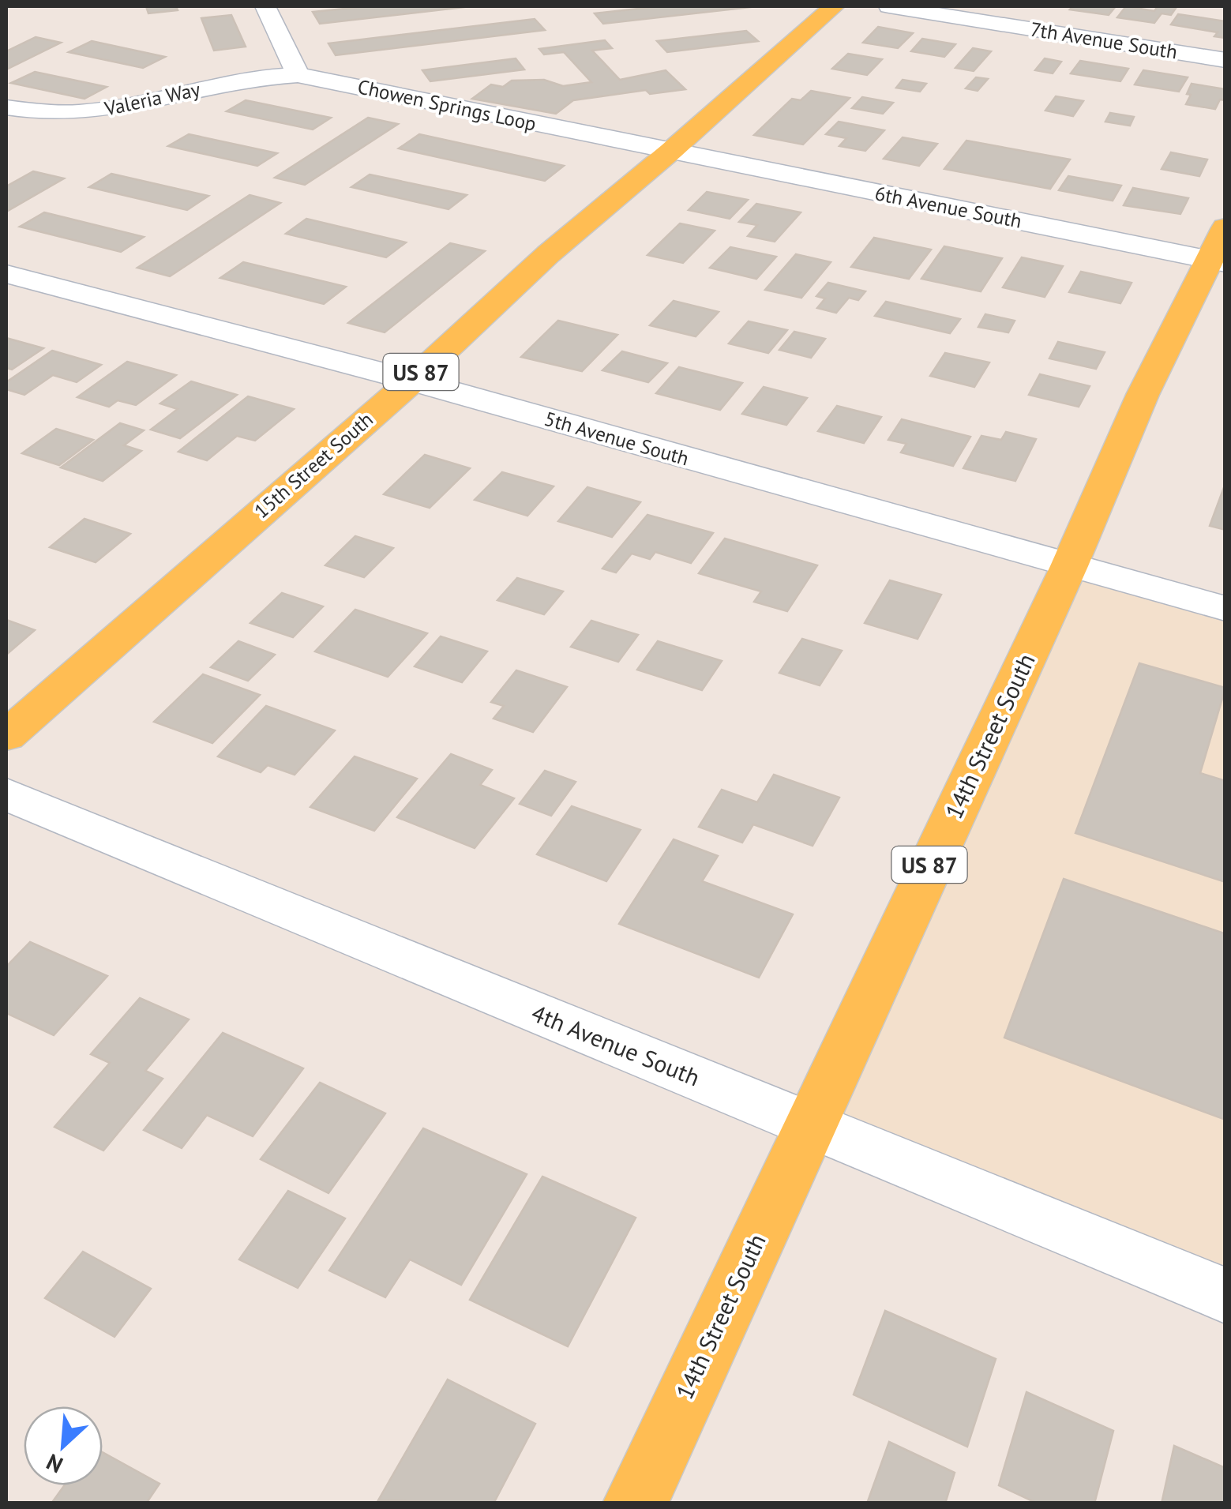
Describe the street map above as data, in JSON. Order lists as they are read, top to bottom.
{
  "streets": {
    "main road": ["US 87", "15th Street South", "14th Street South"],
    "street": [
      "7th Avenue South",
      "Valeria Way",
      "Chowen Springs Loop",
      "6th Avenue South",
      "5th Avenue South",
      "4th Avenue South"
    ]
  },
  "crossings": [
    ["Valeria Way", "Chowen Springs Loop"],
    ["Chowen Springs Loop", "6th Avenue South"],
    ["Chowen Springs Loop", "15th Street South"],
    ["6th Avenue South", "15th Street South"],
    ["6th Avenue South", "14th Street South"],
    ["5th Avenue South", "15th Street South"],
    ["5th Avenue South", "14th Street South"],
    ["14th Street South", "4th Avenue South"]
  ],
  "north": "bottom left"
}
